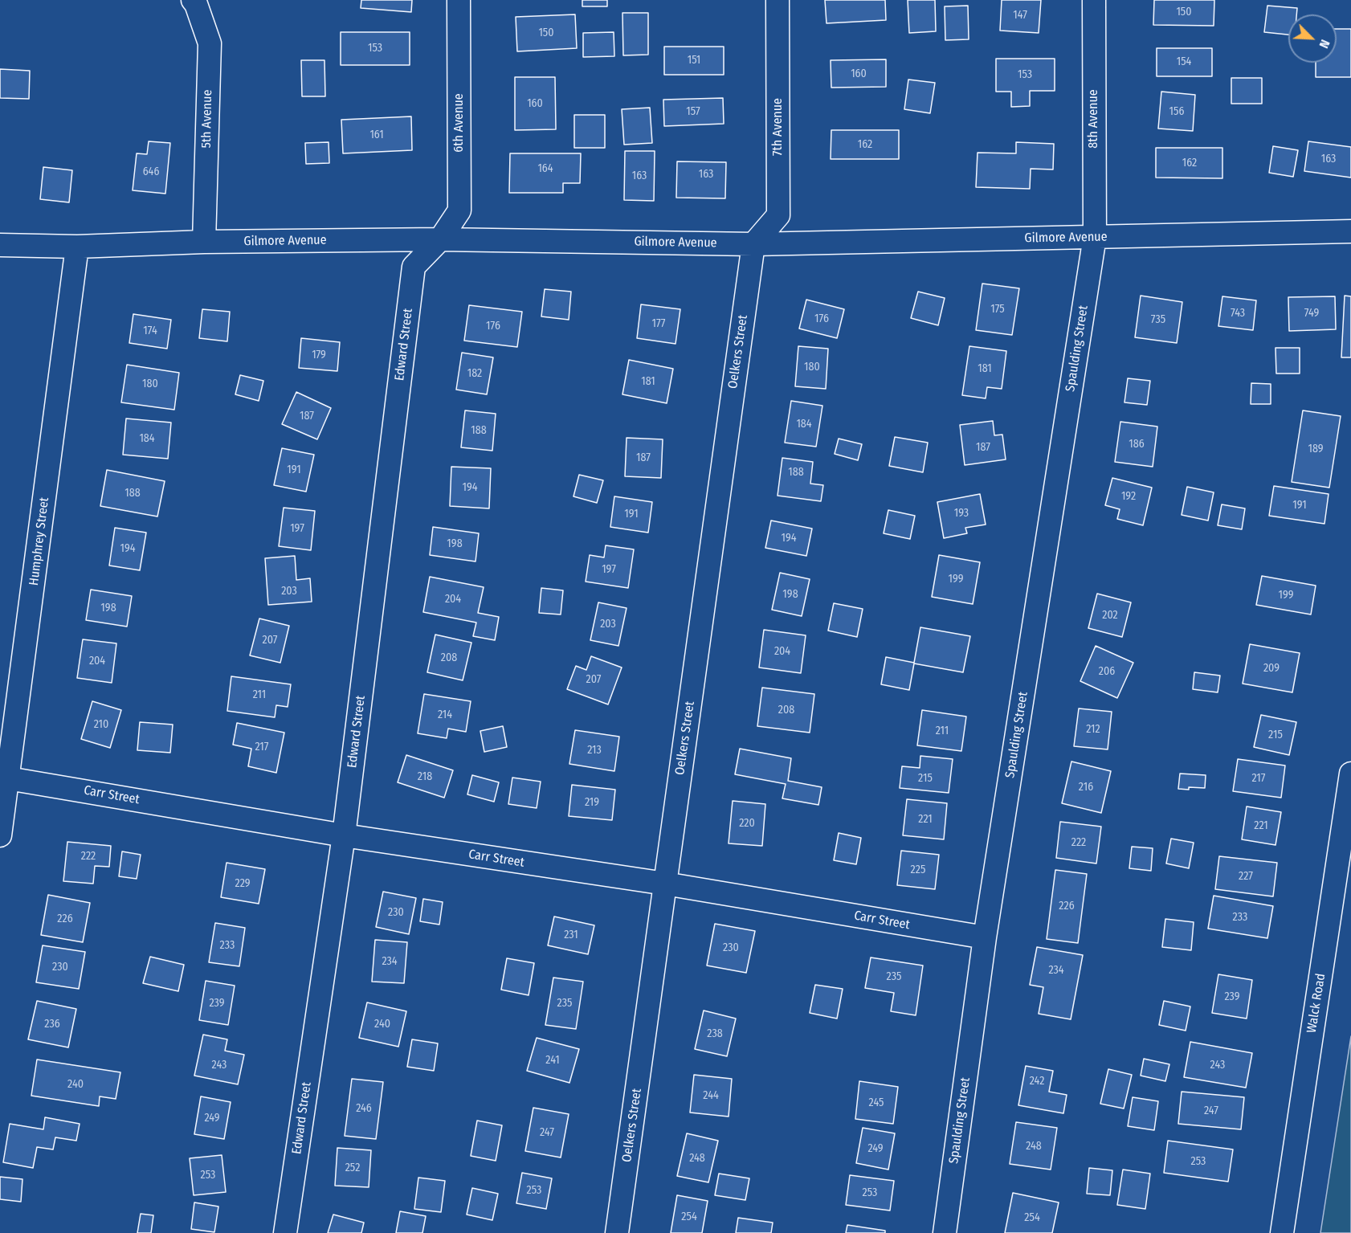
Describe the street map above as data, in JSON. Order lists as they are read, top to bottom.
{
  "streets": {
    "street": [
      "5th Avenue",
      "8th Avenue",
      "6th Avenue",
      "7th Avenue",
      "Gilmore Avenue",
      "Edward Street",
      "Spaulding Street",
      "Oelkers Street",
      "Humphrey Street",
      "Carr Street",
      "Walck Road"
    ]
  },
  "crossings": [
    ["5th Avenue", "Gilmore Avenue"],
    ["8th Avenue", "Gilmore Avenue"],
    ["8th Avenue", "Spaulding Street"],
    ["6th Avenue", "Gilmore Avenue"],
    ["6th Avenue", "Edward Street"],
    ["7th Avenue", "Gilmore Avenue"],
    ["7th Avenue", "Oelkers Street"],
    ["Gilmore Avenue", "Edward Street"],
    ["Gilmore Avenue", "Spaulding Street"],
    ["Gilmore Avenue", "Oelkers Street"],
    ["Gilmore Avenue", "Humphrey Street"],
    ["Edward Street", "Carr Street"],
    ["Spaulding Street", "Carr Street"],
    ["Oelkers Street", "Carr Street"],
    ["Humphrey Street", "Carr Street"]
  ],
  "house_numbers": [
    "150",
    "147",
    "150",
    "153",
    "151",
    "154",
    "160",
    "153",
    "160",
    "157",
    "156",
    "161",
    "162",
    "163",
    "162",
    "164",
    "646",
    "163",
    "163",
    "175",
    "743",
    "749",
    "176",
    "735",
    "177",
    "176",
    "174",
    "179",
    "180",
    "181",
    "182",
    "181",
    "180",
    "187",
    "184",
    "188",
    "184",
    "186",
    "187",
    "189",
    "187",
    "191",
    "188",
    "194",
    "188",
    "192",
    "191",
    "193",
    "191",
    "197",
    "194",
    "198",
    "194",
    "197",
    "199",
    "203",
    "198",
    "199",
    "204",
    "198",
    "202",
    "203",
    "207",
    "204",
    "208",
    "204",
    "209",
    "206",
    "207",
    "211",
    "208",
    "214",
    "210",
    "212",
    "211",
    "215",
    "217",
    "213",
    "218",
    "215",
    "217",
    "216",
    "219",
    "221",
    "220",
    "221",
    "222",
    "222",
    "225",
    "227",
    "229",
    "226",
    "230",
    "233",
    "226",
    "231",
    "233",
    "230",
    "234",
    "230",
    "234",
    "235",
    "239",
    "239",
    "235",
    "236",
    "240",
    "238",
    "241",
    "243",
    "243",
    "242",
    "240",
    "244",
    "245",
    "246",
    "247",
    "249",
    "247",
    "248",
    "249",
    "248",
    "253",
    "252",
    "253",
    "253",
    "253",
    "254",
    "254"
  ],
  "north": "bottom right"
}
